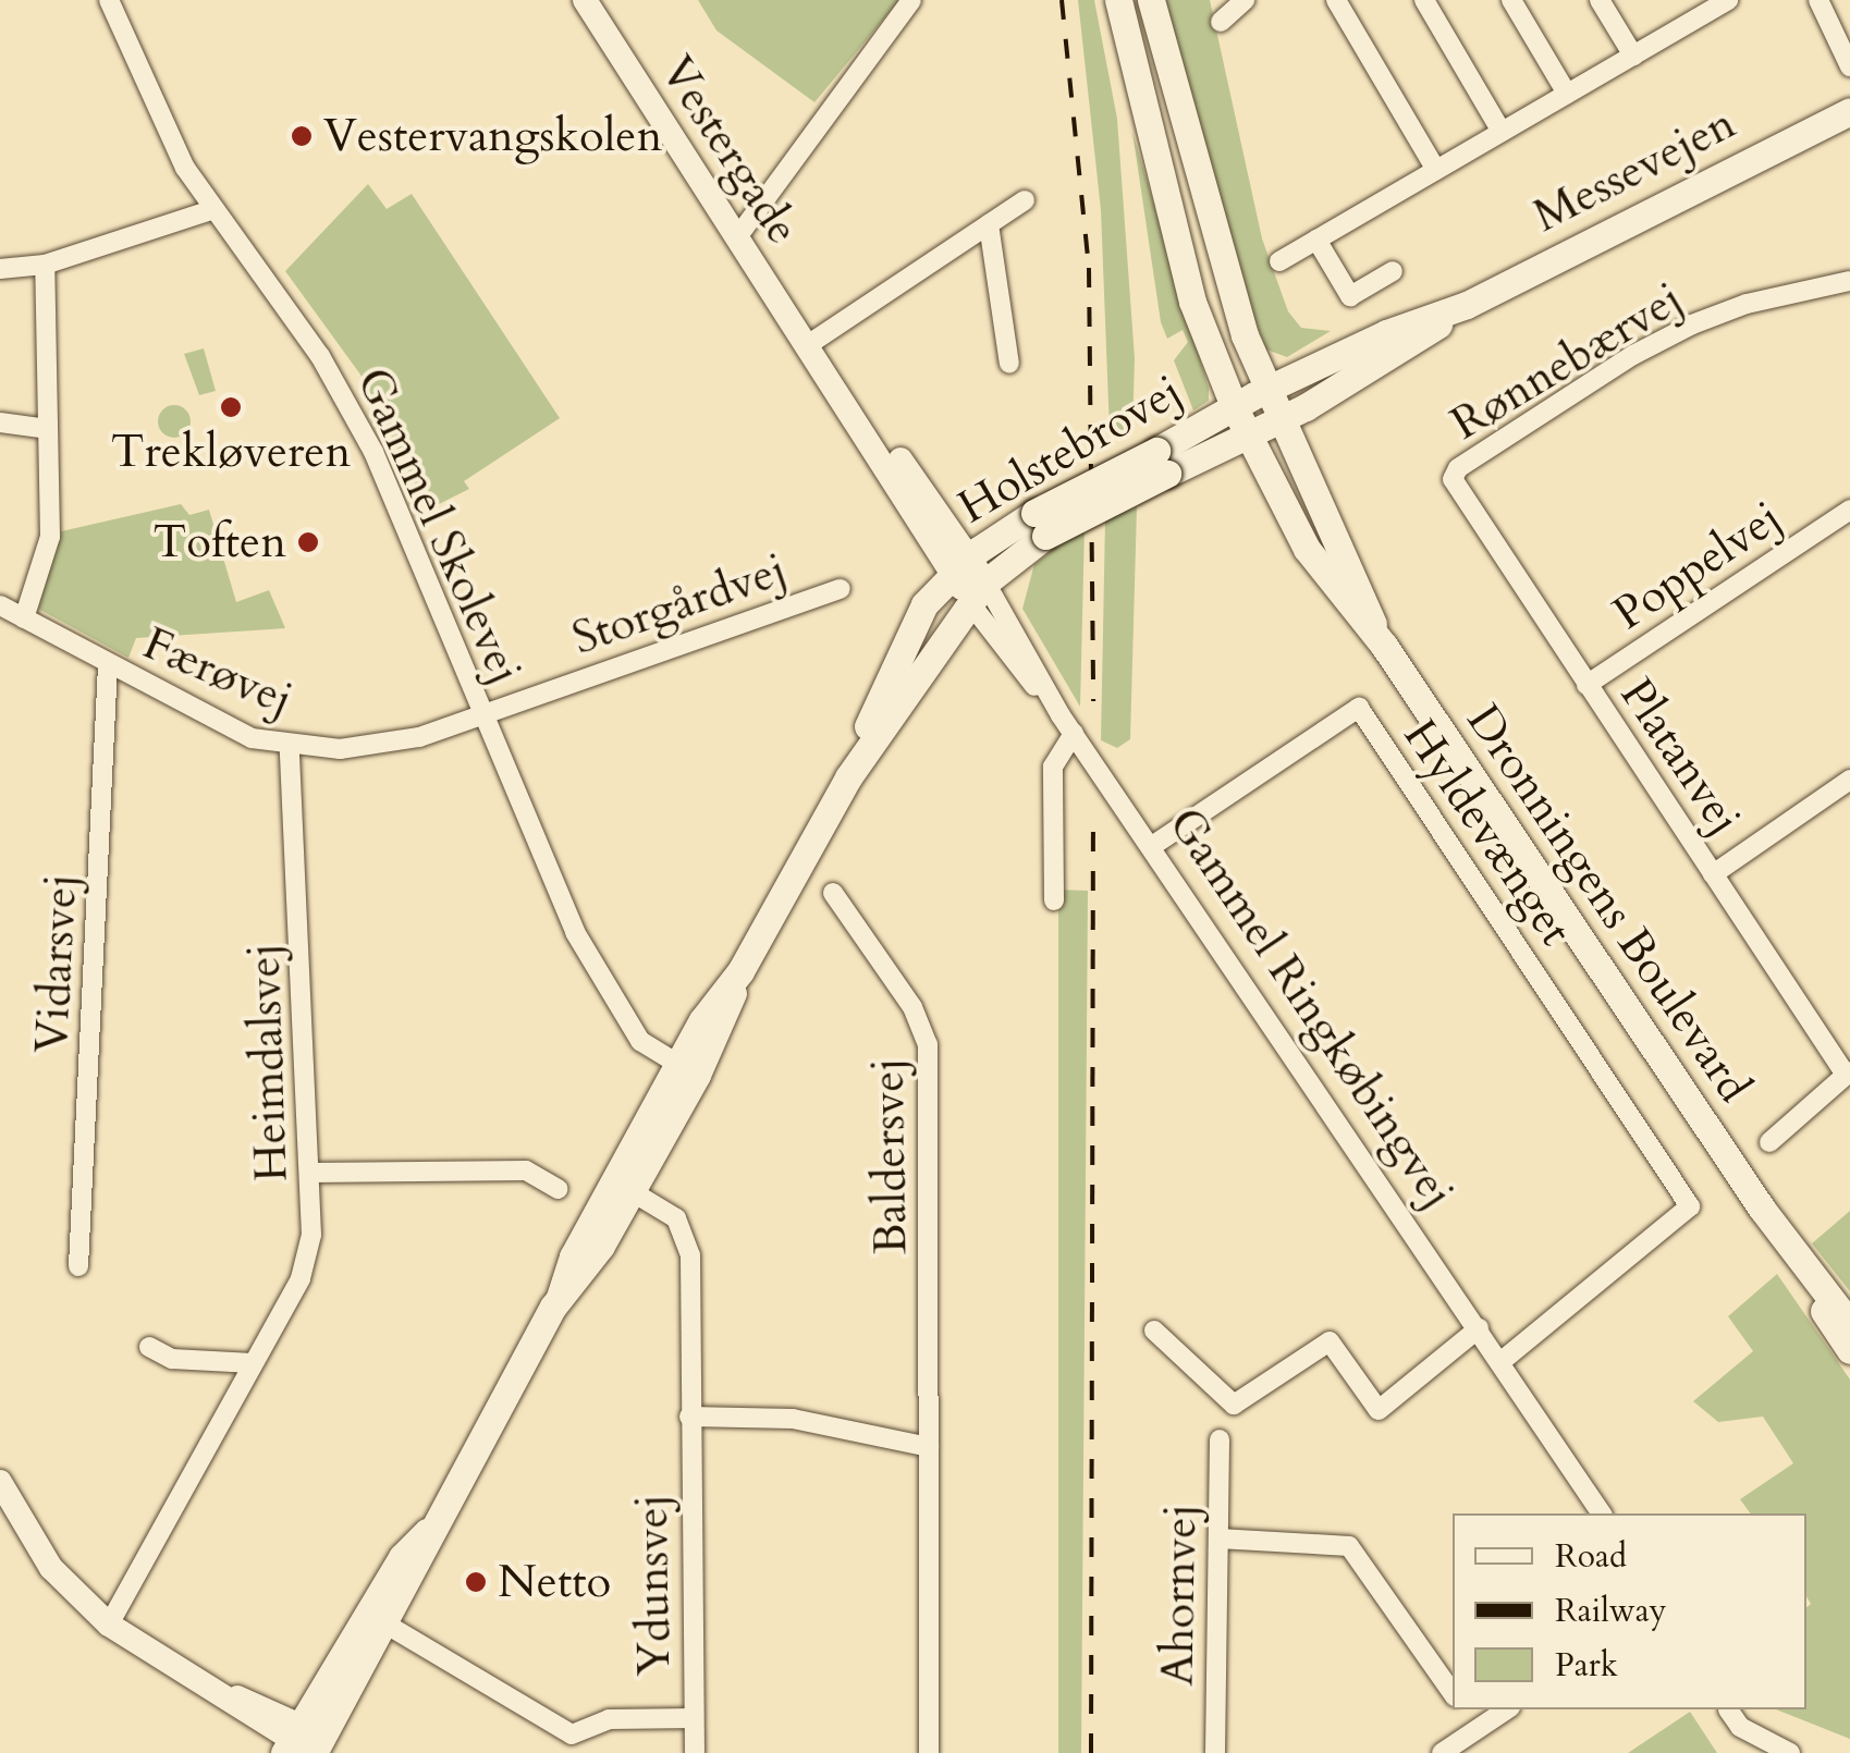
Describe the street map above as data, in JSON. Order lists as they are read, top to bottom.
{
  "streets": {
    "main road": ["Messevejen", "Holstebrovej", "Dronningens Boulevard"],
    "street": [
      "Vestergade",
      "Rønnebærvej",
      "Gammel Skolevej",
      "Poppelvej",
      "Storgårdvej",
      "Færøvej",
      "Platanvej",
      "Hyldevænget",
      "Vidarsvej",
      "Gammel Ringkøbingvej",
      "Heimdalsvej",
      "Baldersvej",
      "Ydunsvej",
      "Ahornvej"
    ]
  },
  "crossings": [
    ["Vestergade", "Holstebrovej"],
    ["Vestergade", "Gammel Ringkøbingvej"],
    ["Messevejen", "Holstebrovej"],
    ["Messevejen", "Dronningens Boulevard"],
    ["Rønnebærvej", "Platanvej"],
    ["Holstebrovej", "Gammel Skolevej"],
    ["Holstebrovej", "Dronningens Boulevard"],
    ["Holstebrovej", "Gammel Ringkøbingvej"],
    ["Holstebrovej", "Ydunsvej"],
    ["Gammel Skolevej", "Storgårdvej"],
    ["Gammel Skolevej", "Færøvej"],
    ["Poppelvej", "Platanvej"],
    ["Storgårdvej", "Færøvej"],
    ["Færøvej", "Vidarsvej"],
    ["Færøvej", "Heimdalsvej"],
    ["Hyldevænget", "Gammel Ringkøbingvej"]
  ],
  "places": [
    "Vestervangskolen",
    "Trekløveren",
    "Toften",
    "Netto"
  ],
  "legend": ["Road", "Railway", "Park"]
}
